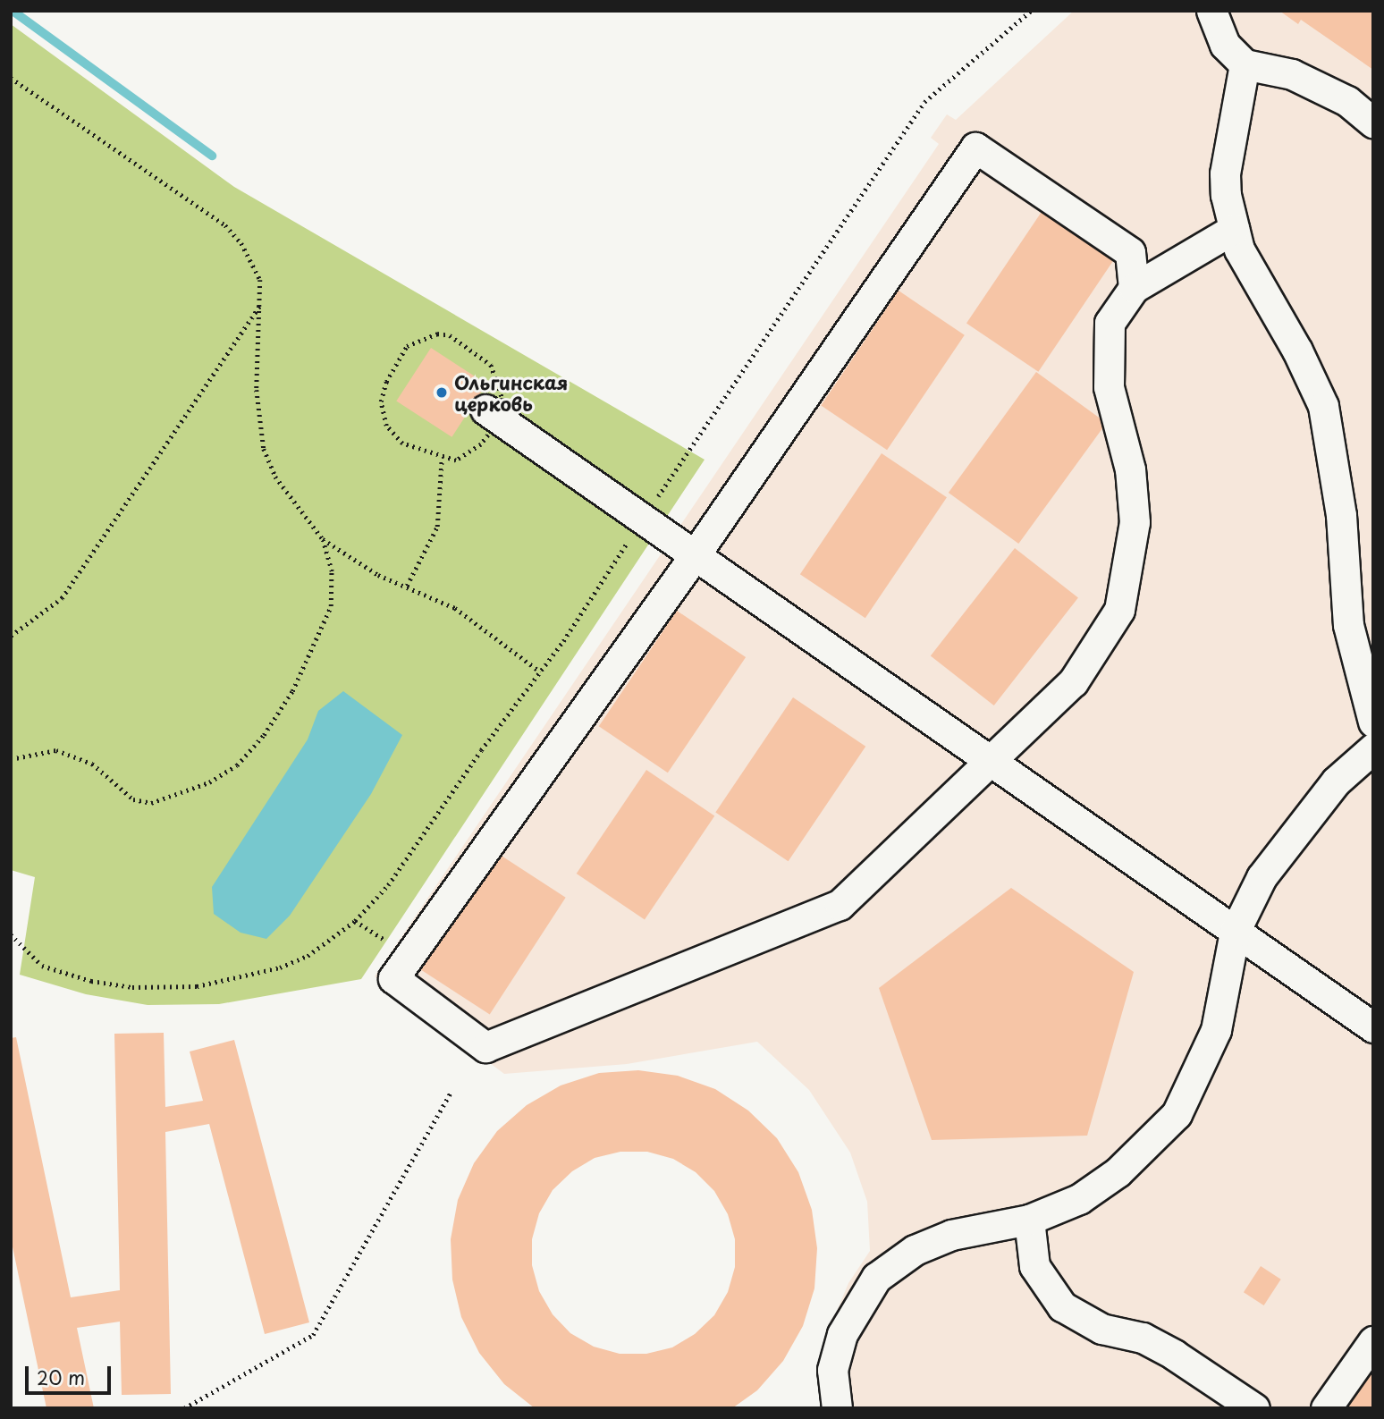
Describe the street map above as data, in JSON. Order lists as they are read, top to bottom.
{
  "places": ["Ольгинская церковь"],
  "scale_bar": "20 m"
}
